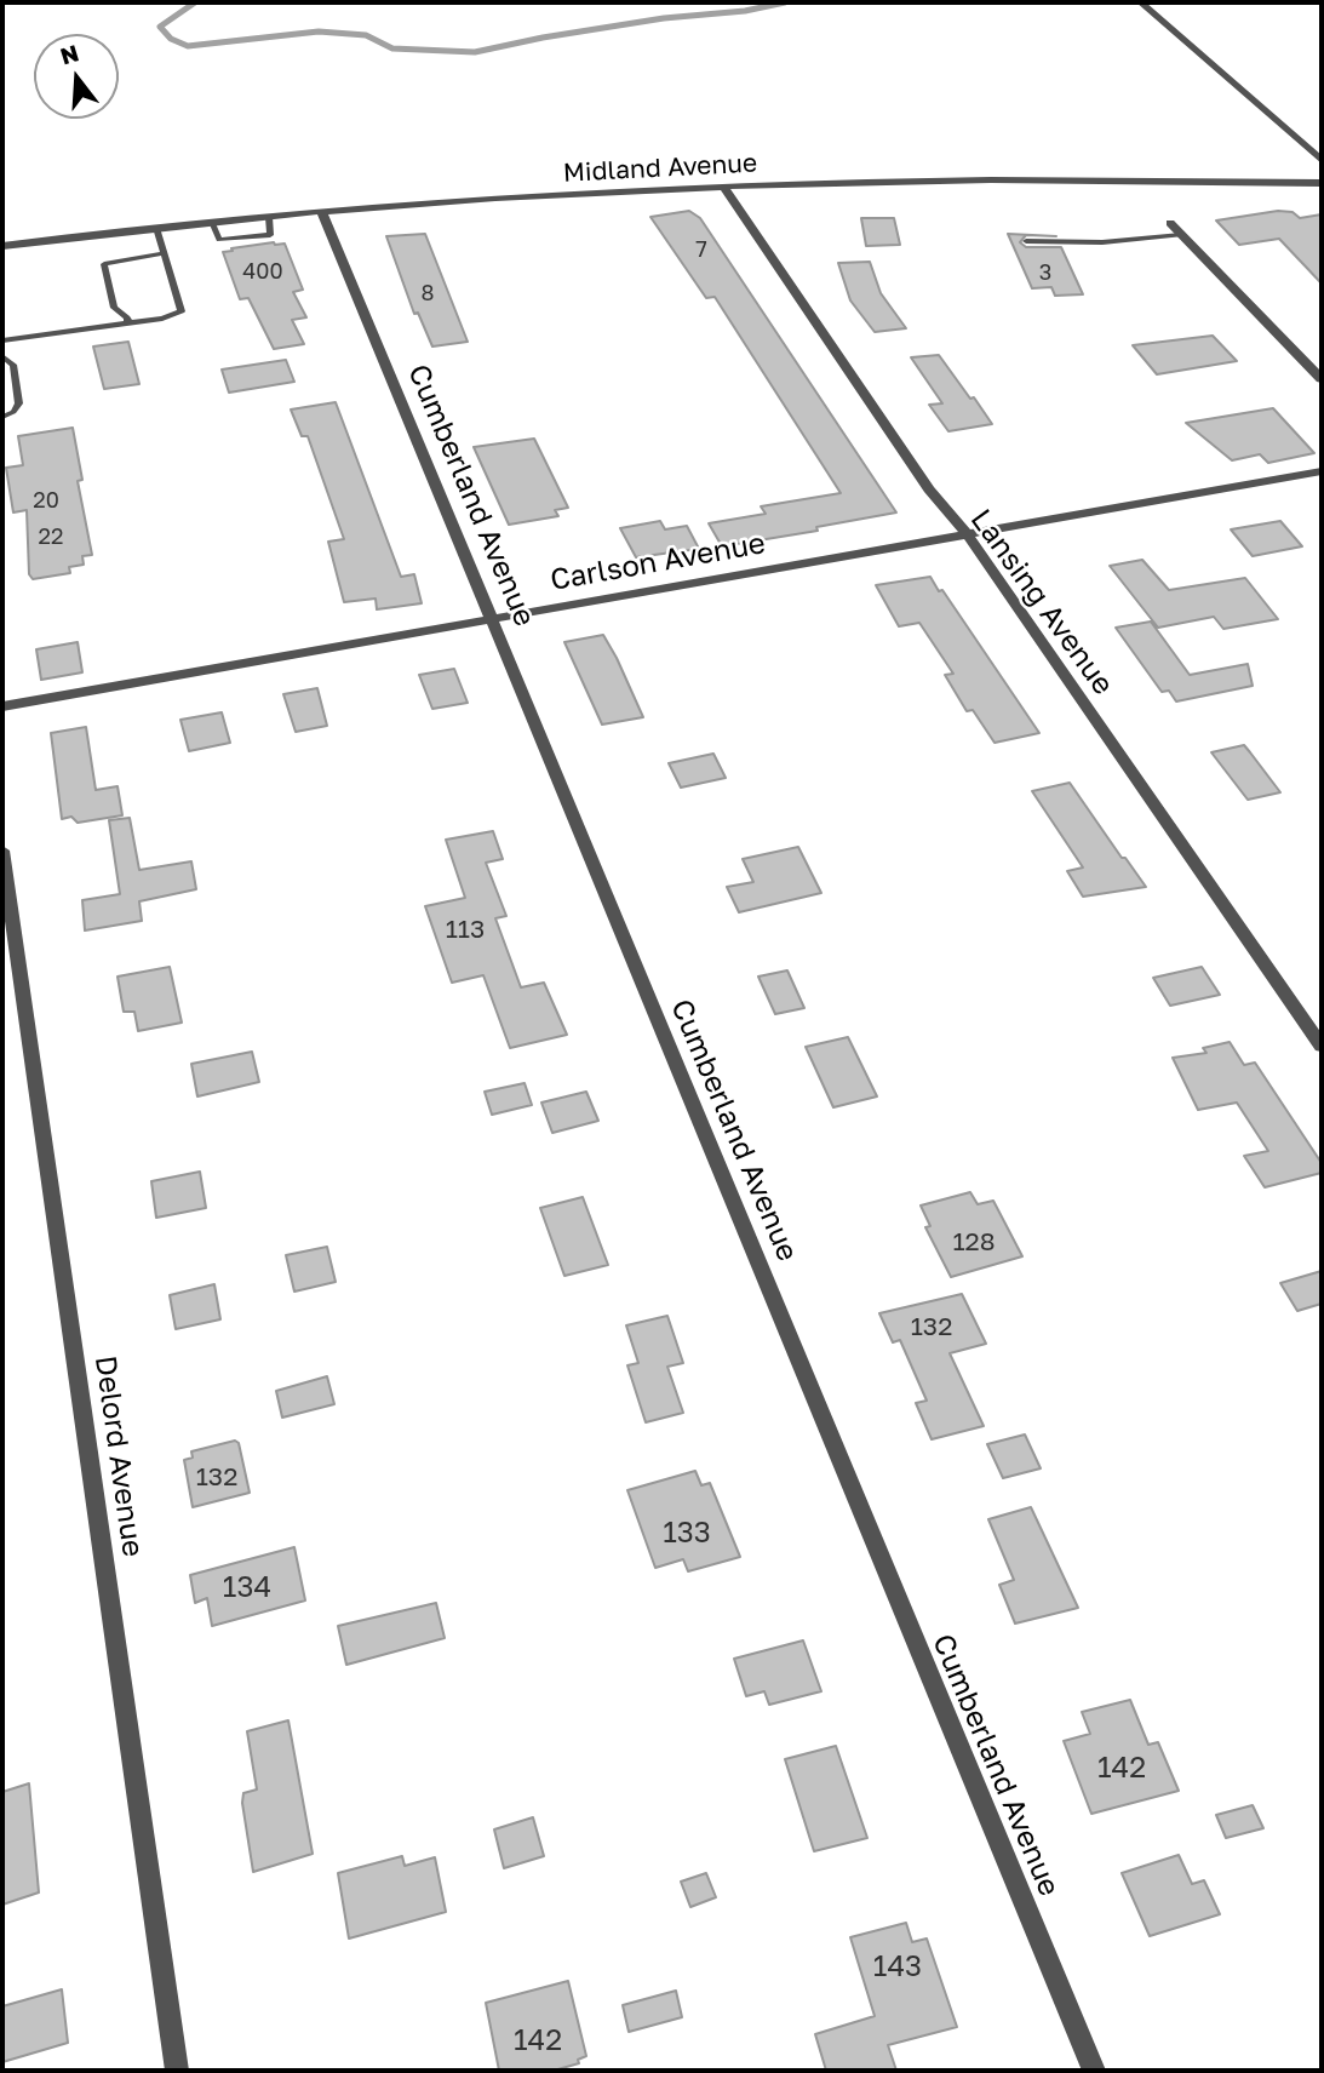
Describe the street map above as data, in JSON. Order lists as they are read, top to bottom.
{
  "streets": {
    "street": [
      "Midland Avenue",
      "Cumberland Avenue",
      "Carlson Avenue",
      "Lansing Avenue",
      "Delord Avenue"
    ]
  },
  "crossings": [
    ["Midland Avenue", "Cumberland Avenue"],
    ["Midland Avenue", "Lansing Avenue"],
    ["Cumberland Avenue", "Carlson Avenue"],
    ["Carlson Avenue", "Lansing Avenue"]
  ],
  "house_numbers": [
    "7",
    "400",
    "3",
    "8",
    "20",
    "22",
    "113",
    "128",
    "132",
    "132",
    "133",
    "134",
    "142",
    "143",
    "142"
  ],
  "north": "top"
}
